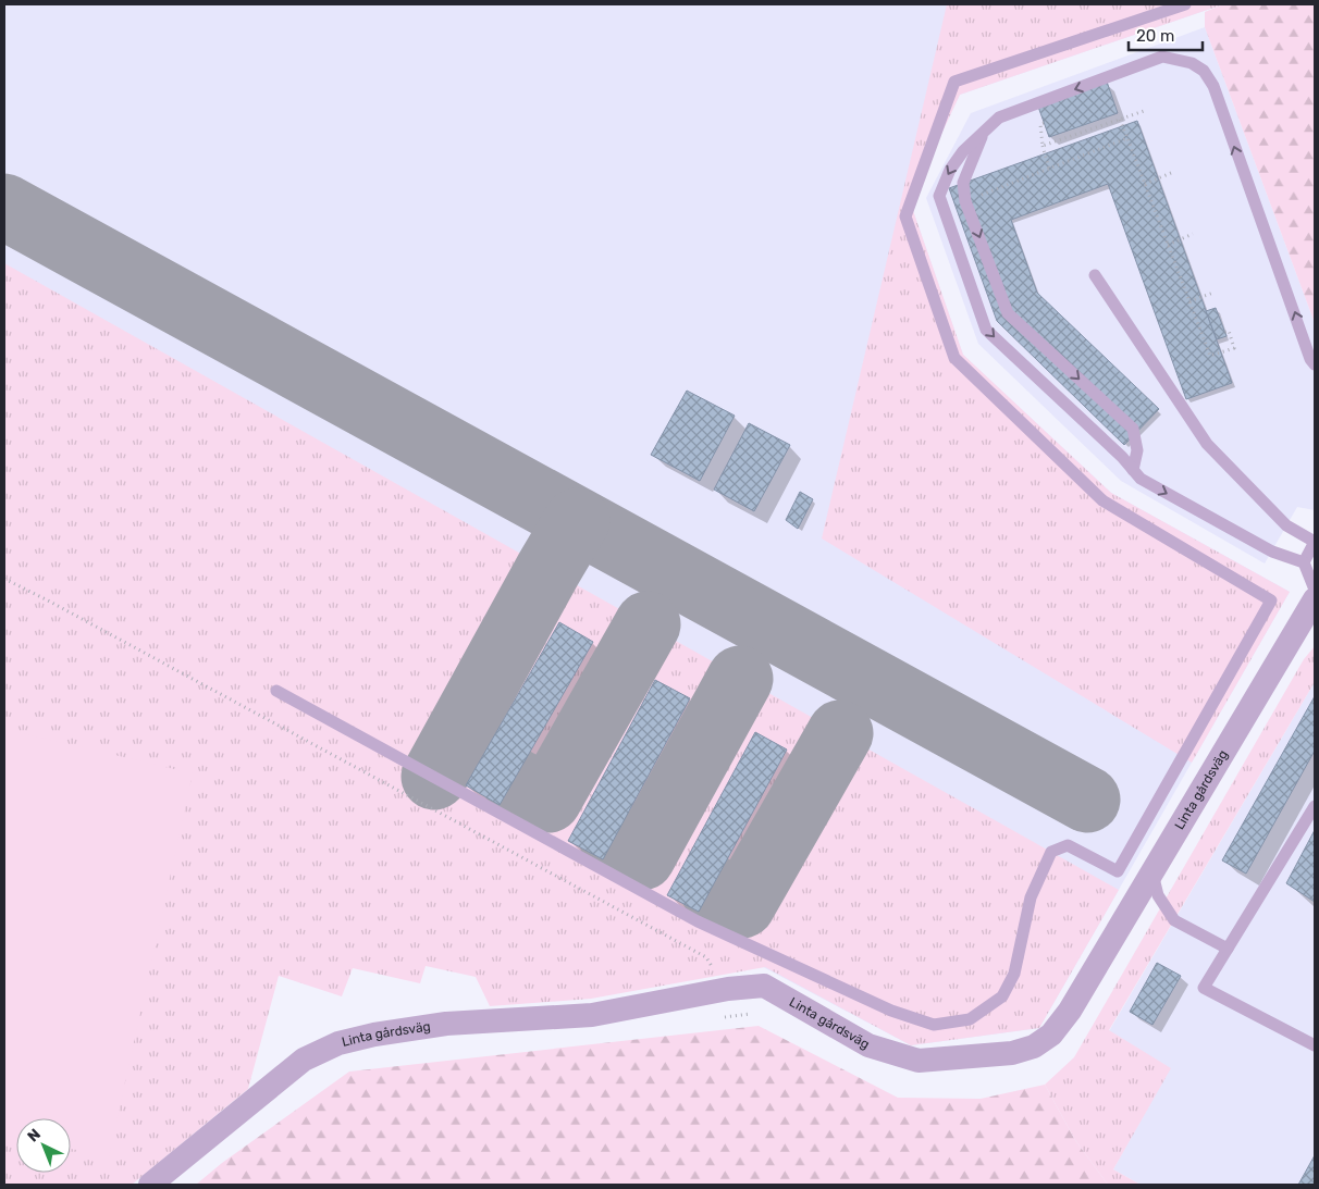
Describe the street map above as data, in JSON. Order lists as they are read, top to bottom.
{
  "streets": {
    "street": ["Linta gårdsväg"]
  },
  "scale_bar": "20 m",
  "north": "top left"
}
